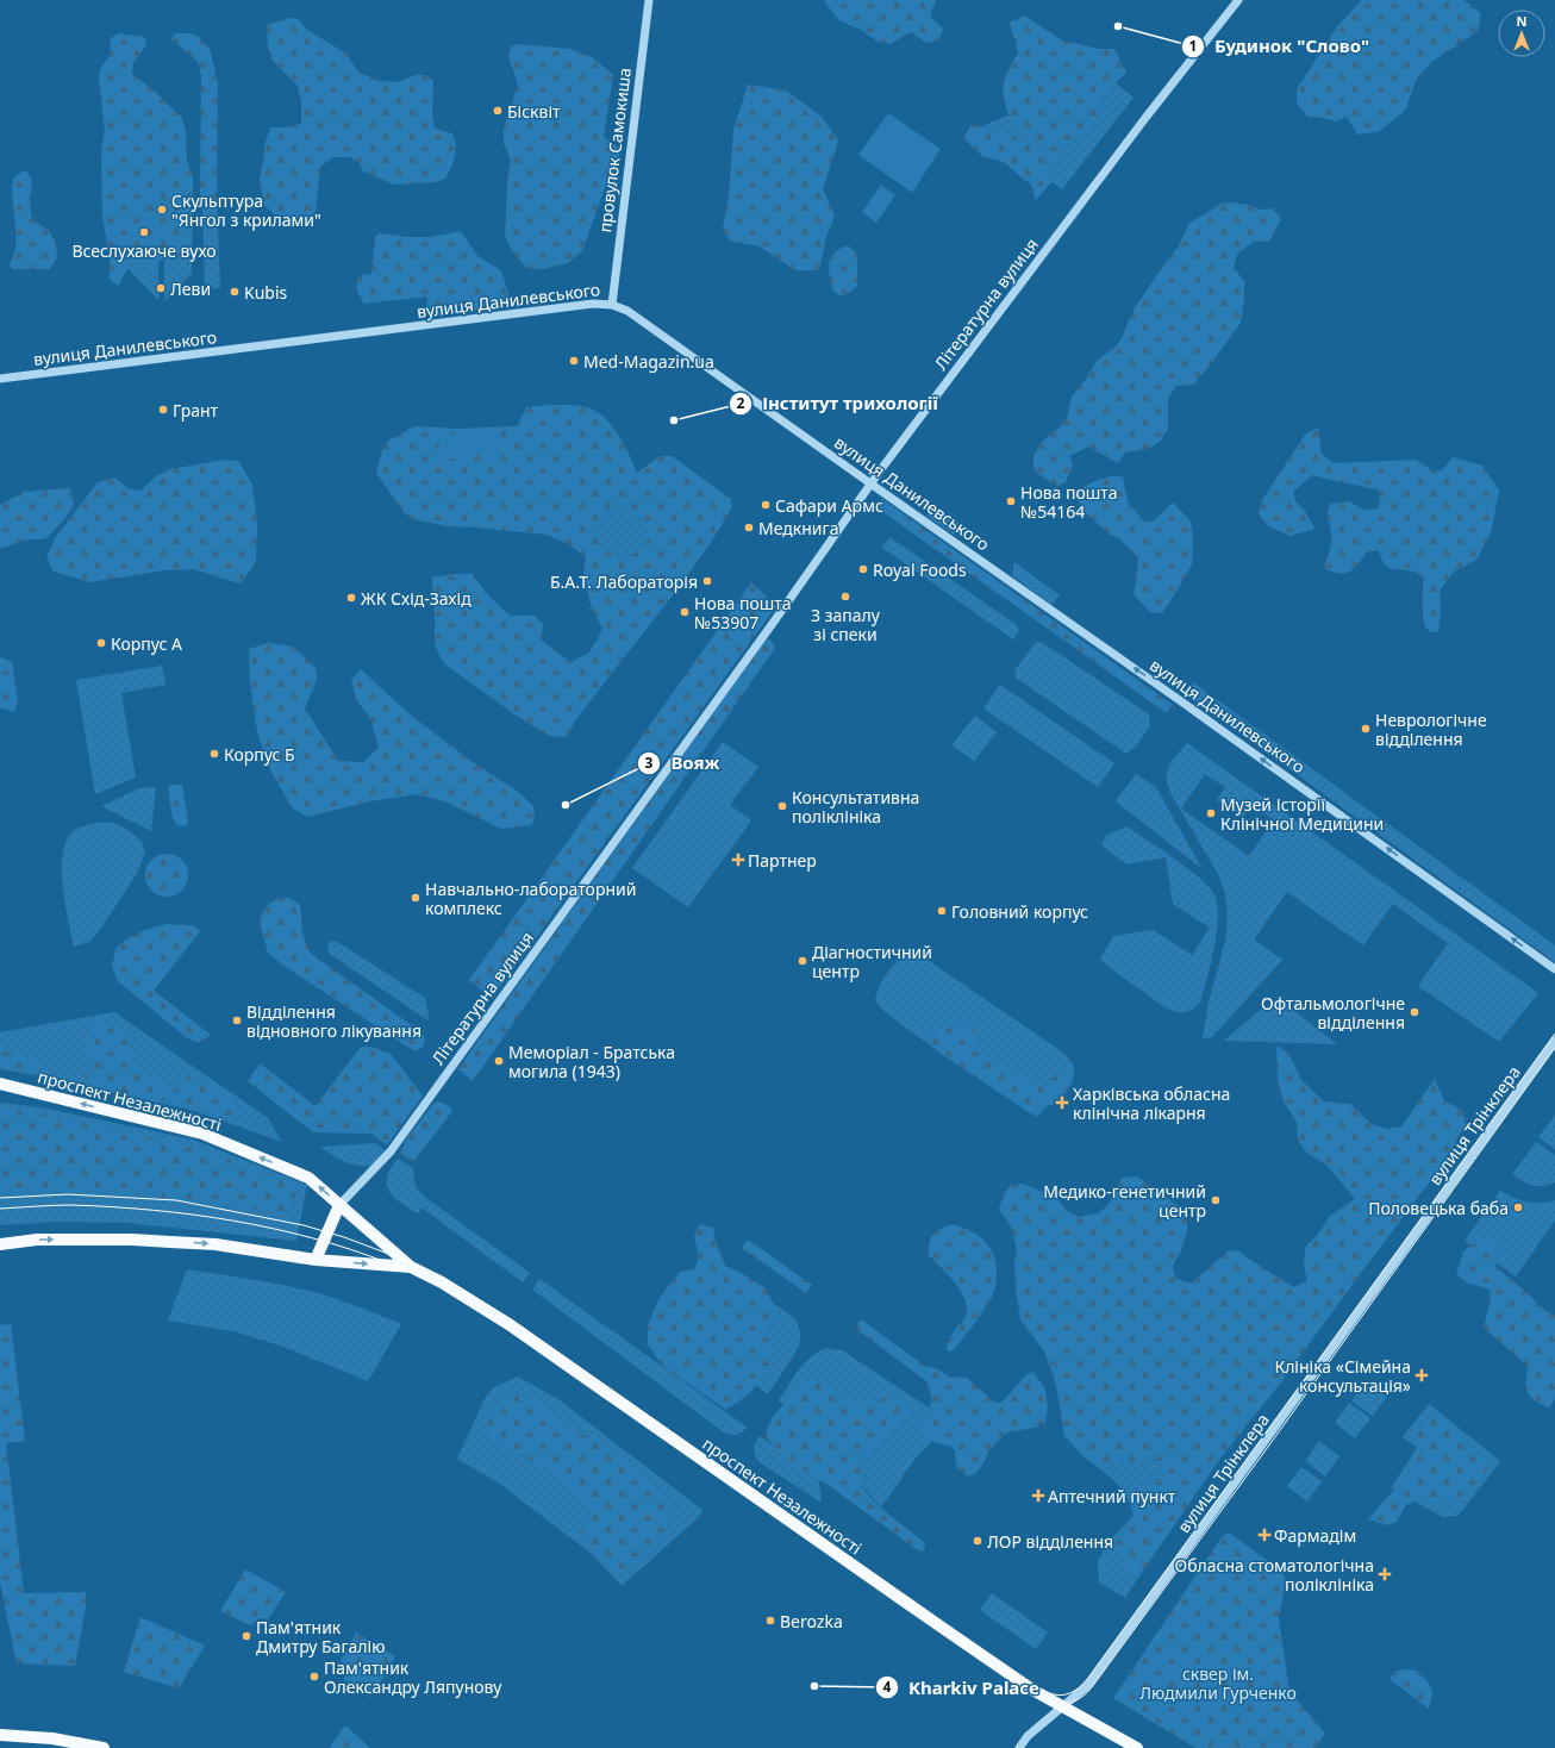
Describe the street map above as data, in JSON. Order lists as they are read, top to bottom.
{
  "streets": {
    "main road": ["проспект Незалежності"],
    "street": [
      "провулок Самокиша",
      "вулиця Данилевського",
      "Літературна вулиця",
      "вулиця Трінклера"
    ]
  },
  "crossings": [
    ["провулок Самокиша", "вулиця Данилевського"],
    ["вулиця Данилевського", "Літературна вулиця"],
    ["Літературна вулиця", "проспект Незалежності"],
    ["проспект Незалежності", "вулиця Трінклера"]
  ],
  "one_way": ["вулиця Данилевського"],
  "parks": ["сквер ім. Людмили Гурченко"],
  "places": {
    "other": [
      "Будинок \"Слово\"",
      "Бісквіт",
      "Скульптура \"Янгол з крилами\"",
      "Всеслухаюче вухо",
      "Леви",
      "Kubis",
      "Med-Magazin.ua",
      "Грант",
      "Інститут трихології",
      "Нова пошта №54164",
      "Сафари Армс",
      "Медкнига",
      "Royal Foods",
      "Б.А.Т. Лабораторія",
      "З запалу зі спеки",
      "ЖК Схід-Захід",
      "Нова пошта №53907",
      "Корпус А",
      "Неврологічне відділення",
      "Корпус Б",
      "Вояж",
      "Консультативна поліклініка",
      "Музей Історії Клінічної Медицини",
      "Навчально-лабораторний комплекс",
      "Головний корпус",
      "Діагностичний центр",
      "Офтальмологічне відділення",
      "Відділення відновного лікування",
      "Меморіал - Братська могила (1943)",
      "Медико-генетичний центр",
      "Половецька баба",
      "ЛОР відділення",
      "Berozka",
      "Пам'ятник Дмитру Багалію",
      "Пам'ятник Олександру Ляпунову",
      "Kharkiv Palace"
    ],
    "health": [
      "Партнер",
      "Харківська обласна клінічна лікарня",
      "Клініка «Сімейна консультація»",
      "Аптечний пункт",
      "Фармадім",
      "Обласна стоматологічна поліклініка"
    ]
  },
  "north": "top"
}
